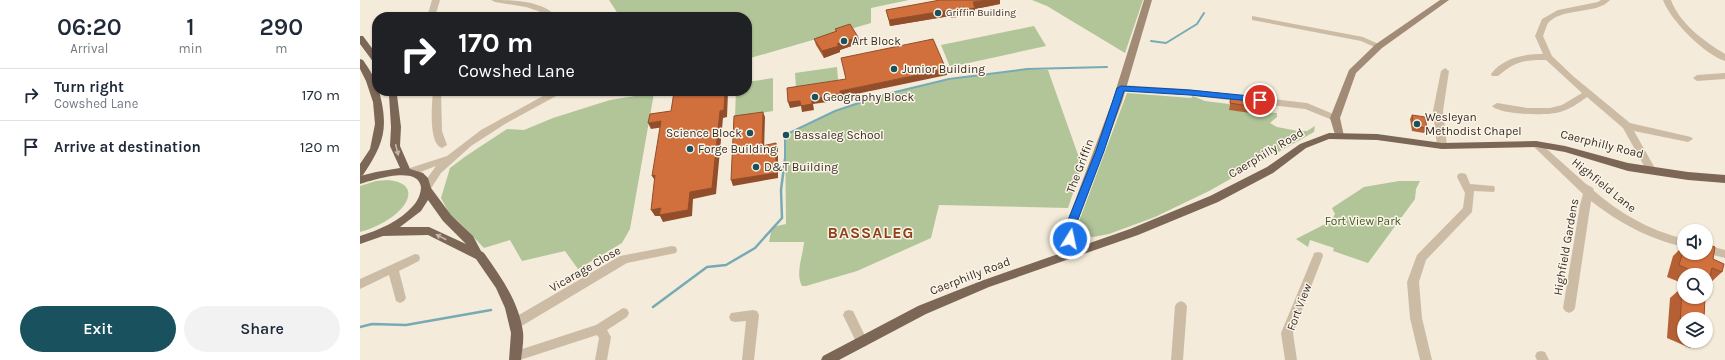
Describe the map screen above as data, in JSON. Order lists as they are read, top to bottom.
{
  "streets": {
    "main road": ["Caerphilly Road"],
    "street": [
      "The Griffin",
      "Highfield Lane",
      "Highfield Gardens",
      "Vicarage Close",
      "Fort View"
    ]
  },
  "crossings": [
    ["Caerphilly Road", "The Griffin"],
    ["Caerphilly Road", "Highfield Lane"],
    ["Highfield Lane", "Highfield Gardens"]
  ],
  "districts": ["BASSALEG"],
  "parks": ["Fort View Park"],
  "places": [
    "Griffin Building",
    "Art Block",
    "Junior Building",
    "Geography Block",
    "Wesleyan Methodist Chapel",
    "Science Block",
    "Bassaleg School",
    "Forge Building",
    "D&T Building"
  ],
  "page": {
    "eta": [
      "06:20",
      "Arrival",
      "1",
      "min",
      "290",
      "m"
    ],
    "turn": ["170 m", "Cowshed Lane"],
    "list": [
      {
        "name": "Turn right",
        "note": "Cowshed Lane",
        "value": "170 m"
      },
      {
        "name": "Arrive at destination",
        "value": "120 m"
      }
    ],
    "buttons": ["Exit", "Share"]
  }
}
